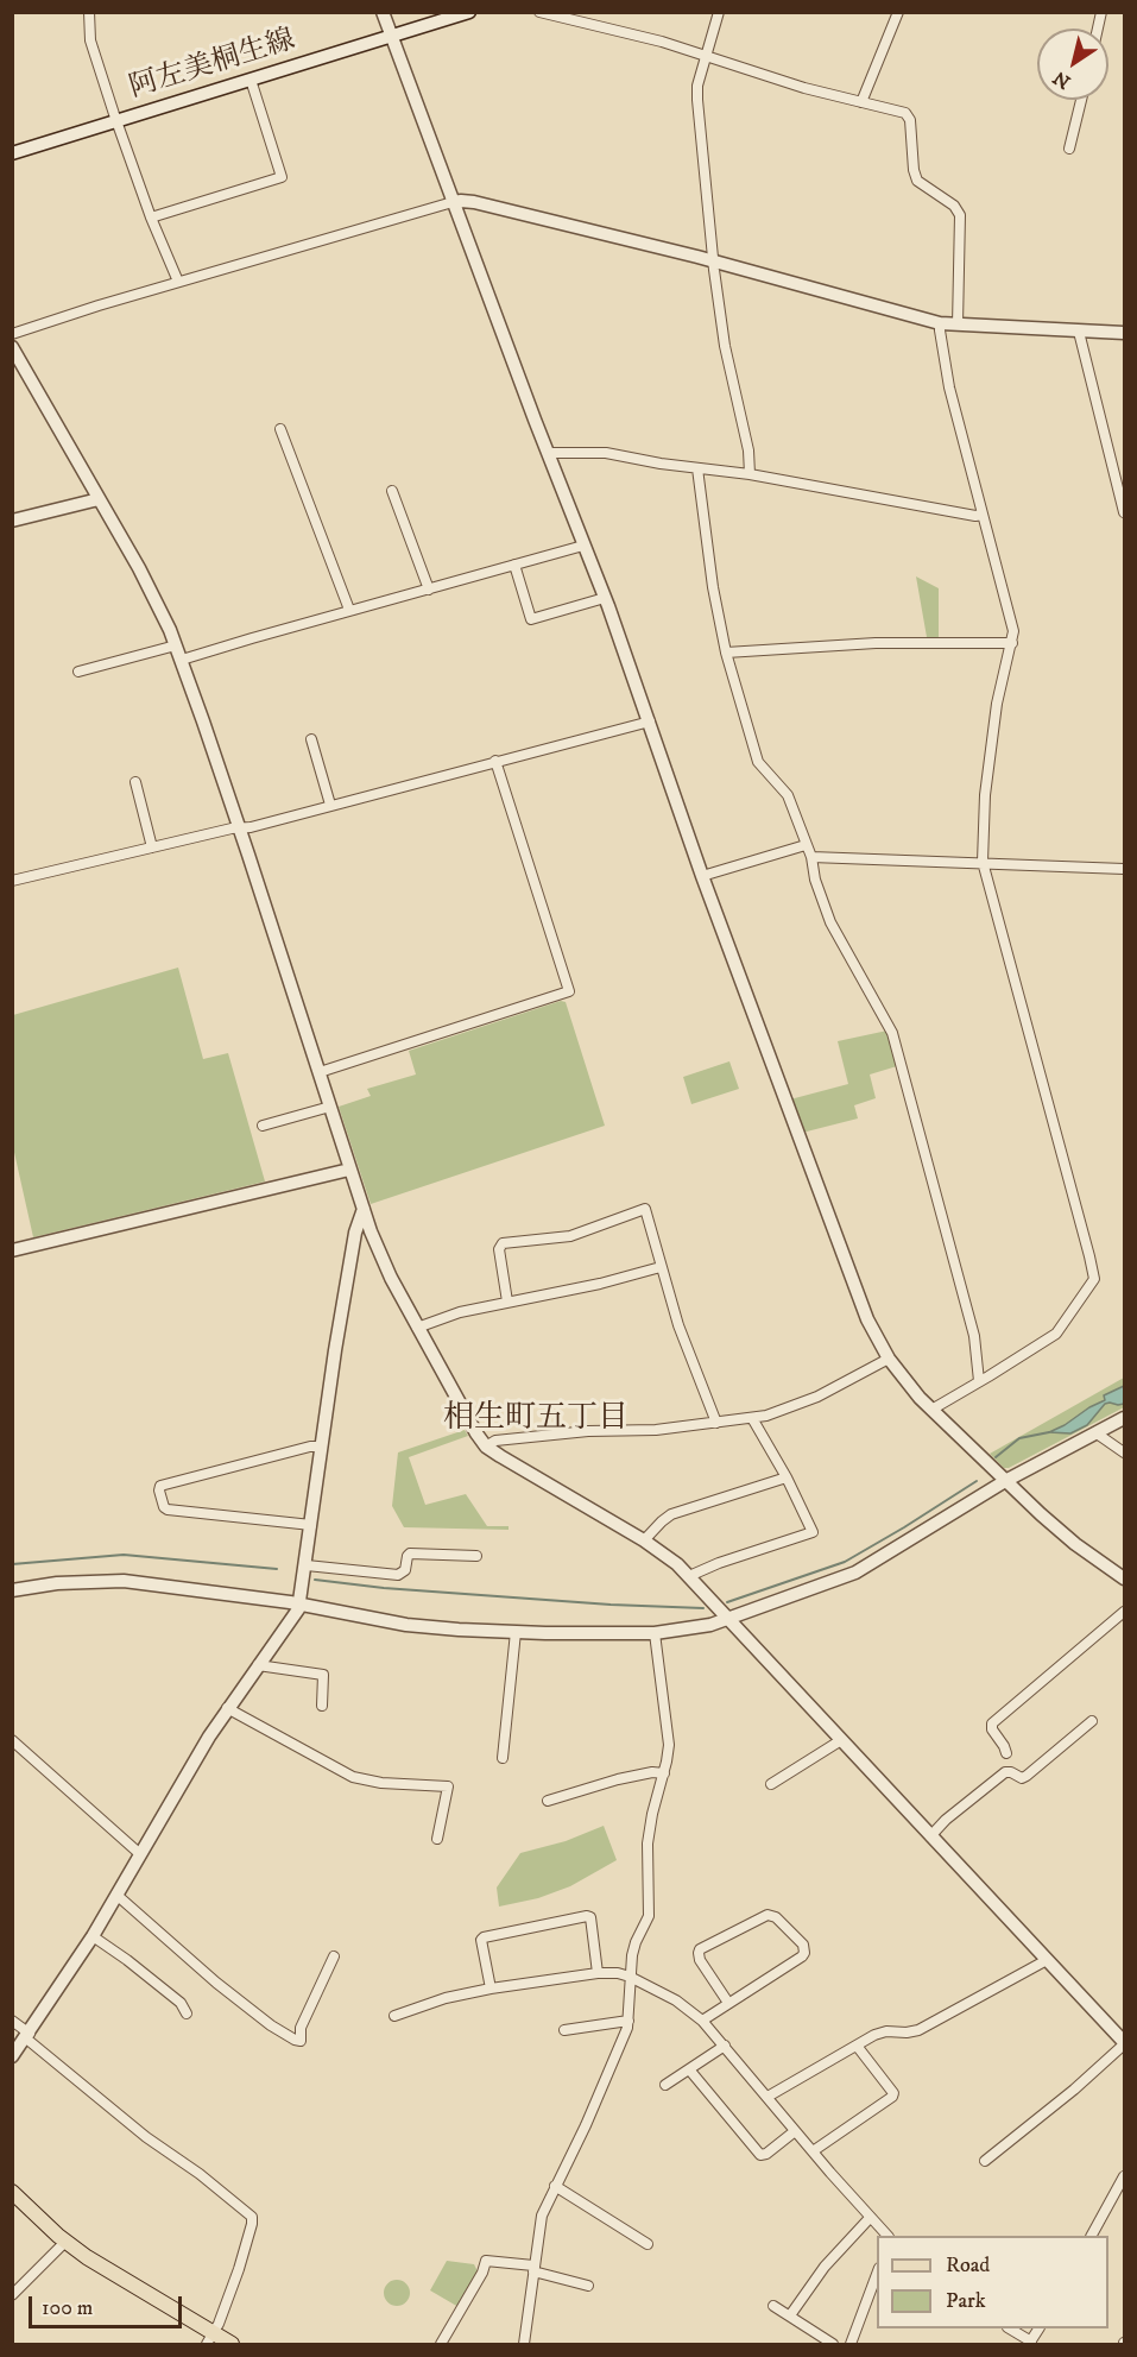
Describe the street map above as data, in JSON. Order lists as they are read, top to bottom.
{
  "streets": {
    "street": ["阿左美桐生線"]
  },
  "districts": ["相生町五丁目"],
  "legend": ["Road", "Park"],
  "scale_bar": "100 m",
  "north": "bottom left"
}
